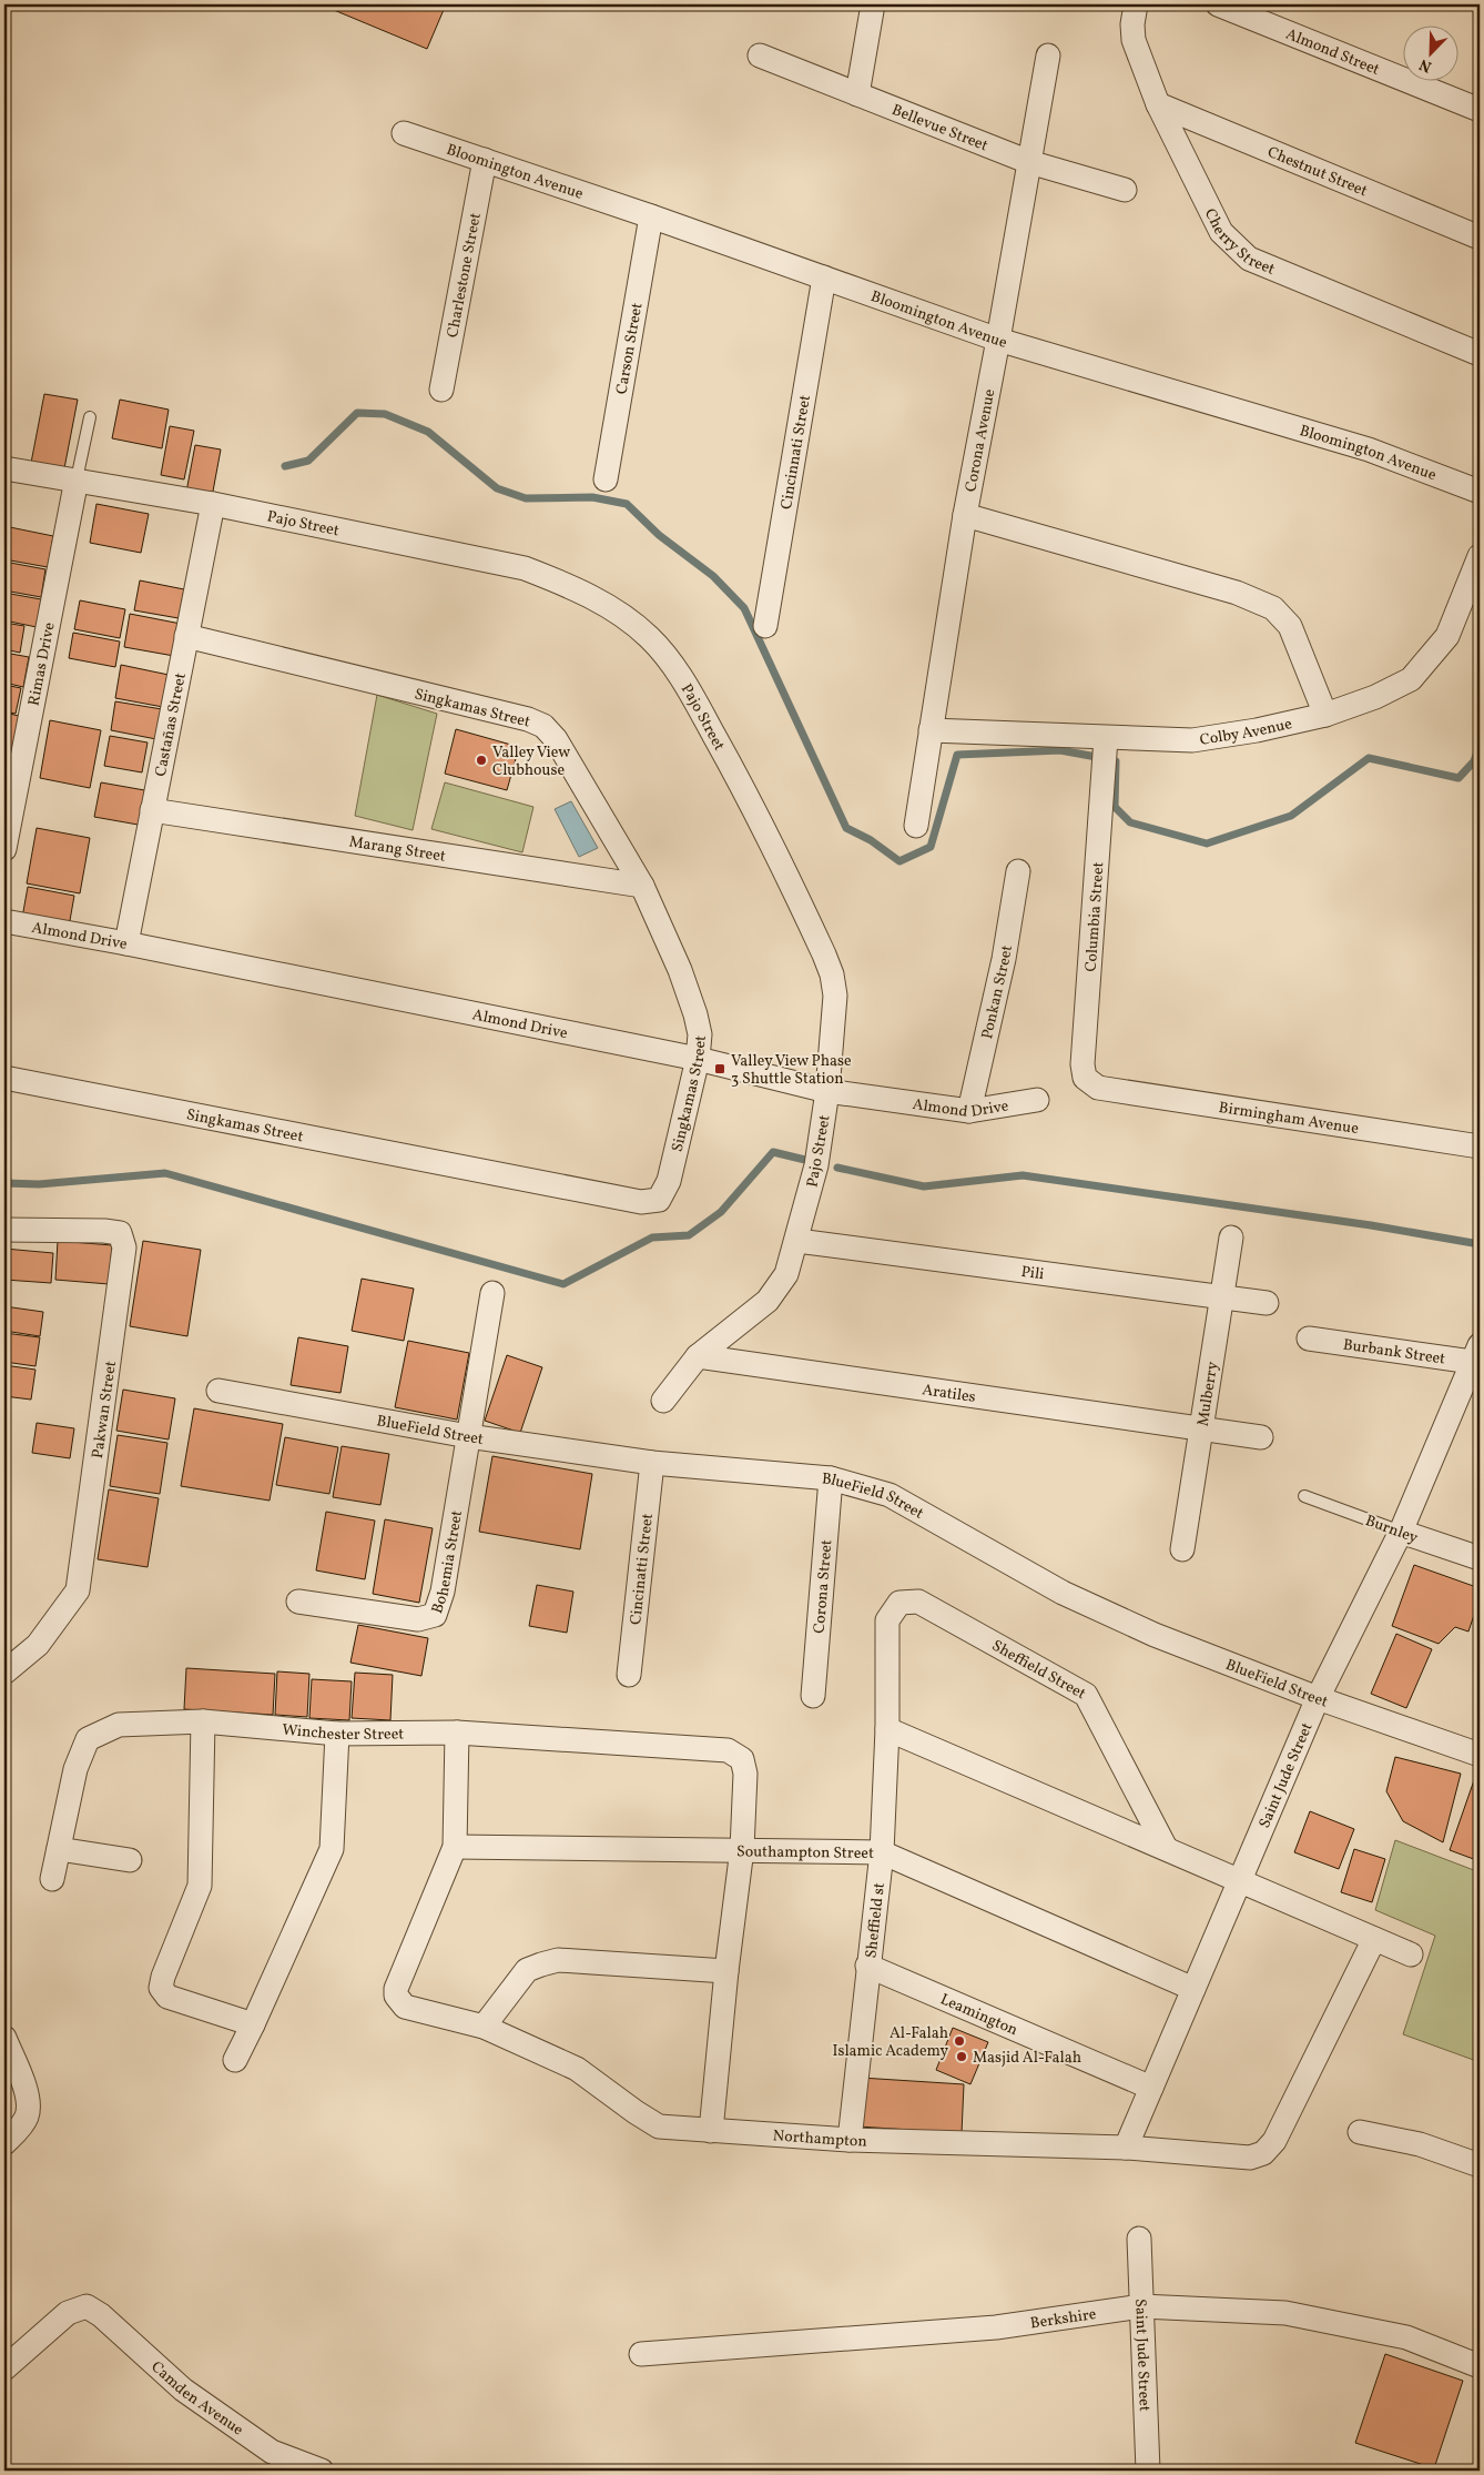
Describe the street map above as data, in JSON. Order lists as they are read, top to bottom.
{
  "streets": {
    "street": [
      "Almond Street",
      "Bellevue Street",
      "Bloomington Avenue",
      "Chestnut Street",
      "Cherry Street",
      "Charlestone Street",
      "Carson Street",
      "Corona Avenue",
      "Cincinnati Street",
      "Pajo Street",
      "Rimas Drive",
      "Singkamas Street",
      "Castañas Street",
      "Colby Avenue",
      "Marang Street",
      "Columbia Street",
      "Almond Drive",
      "Ponkan Street",
      "Birmingham Avenue",
      "Pili",
      "Burbank Street",
      "Aratiles",
      "Mulberry",
      "Pakwan Street",
      "BlueField Street",
      "Burnley",
      "Bohemia Street",
      "Cincinatti Street",
      "Corona Street",
      "Sheffield Street",
      "Winchester Street",
      "Saint Jude Street",
      "Southampton Street",
      "Sheffield st",
      "Leamington",
      "Northampton",
      "Berkshire",
      "Camden Avenue"
    ]
  },
  "crossings": [
    ["Bellevue Street", "Corona Avenue"],
    ["Bloomington Avenue", "Charlestone Street"],
    ["Bloomington Avenue", "Carson Street"],
    ["Bloomington Avenue", "Corona Avenue"],
    ["Bloomington Avenue", "Cincinnati Street"],
    ["Chestnut Street", "Cherry Street"],
    ["Corona Avenue", "Colby Avenue"],
    ["Pajo Street", "Rimas Drive"],
    ["Pajo Street", "Castañas Street"],
    ["Pajo Street", "Almond Drive"],
    ["Pajo Street", "Pili"],
    ["Pajo Street", "Aratiles"],
    ["Singkamas Street", "Castañas Street"],
    ["Singkamas Street", "Marang Street"],
    ["Singkamas Street", "Almond Drive"],
    ["Castañas Street", "Marang Street"],
    ["Castañas Street", "Almond Drive"],
    ["Colby Avenue", "Columbia Street"],
    ["Columbia Street", "Birmingham Avenue"],
    ["Almond Drive", "Ponkan Street"],
    ["Pili", "Mulberry"],
    ["Burbank Street", "Saint Jude Street"],
    ["Aratiles", "Mulberry"],
    ["BlueField Street", "Bohemia Street"],
    ["BlueField Street", "Cincinatti Street"],
    ["BlueField Street", "Corona Street"],
    ["BlueField Street", "Saint Jude Street"],
    ["Burnley", "Saint Jude Street"],
    ["Sheffield Street", "Sheffield st"],
    ["Winchester Street", "Southampton Street"],
    ["Saint Jude Street", "Southampton Street"],
    ["Saint Jude Street", "Leamington"],
    ["Saint Jude Street", "Northampton"],
    ["Saint Jude Street", "Berkshire"],
    ["Southampton Street", "Sheffield st"],
    ["Southampton Street", "Northampton"],
    ["Sheffield st", "Leamington"],
    ["Sheffield st", "Northampton"]
  ],
  "places": {
    "other": ["Valley View Clubhouse", "Al-Falah Islamic Academy", "Masjid Al-Falah"],
    "transit": ["Valley View Phase 3 Shuttle Station"]
  },
  "north": "bottom left"
}
